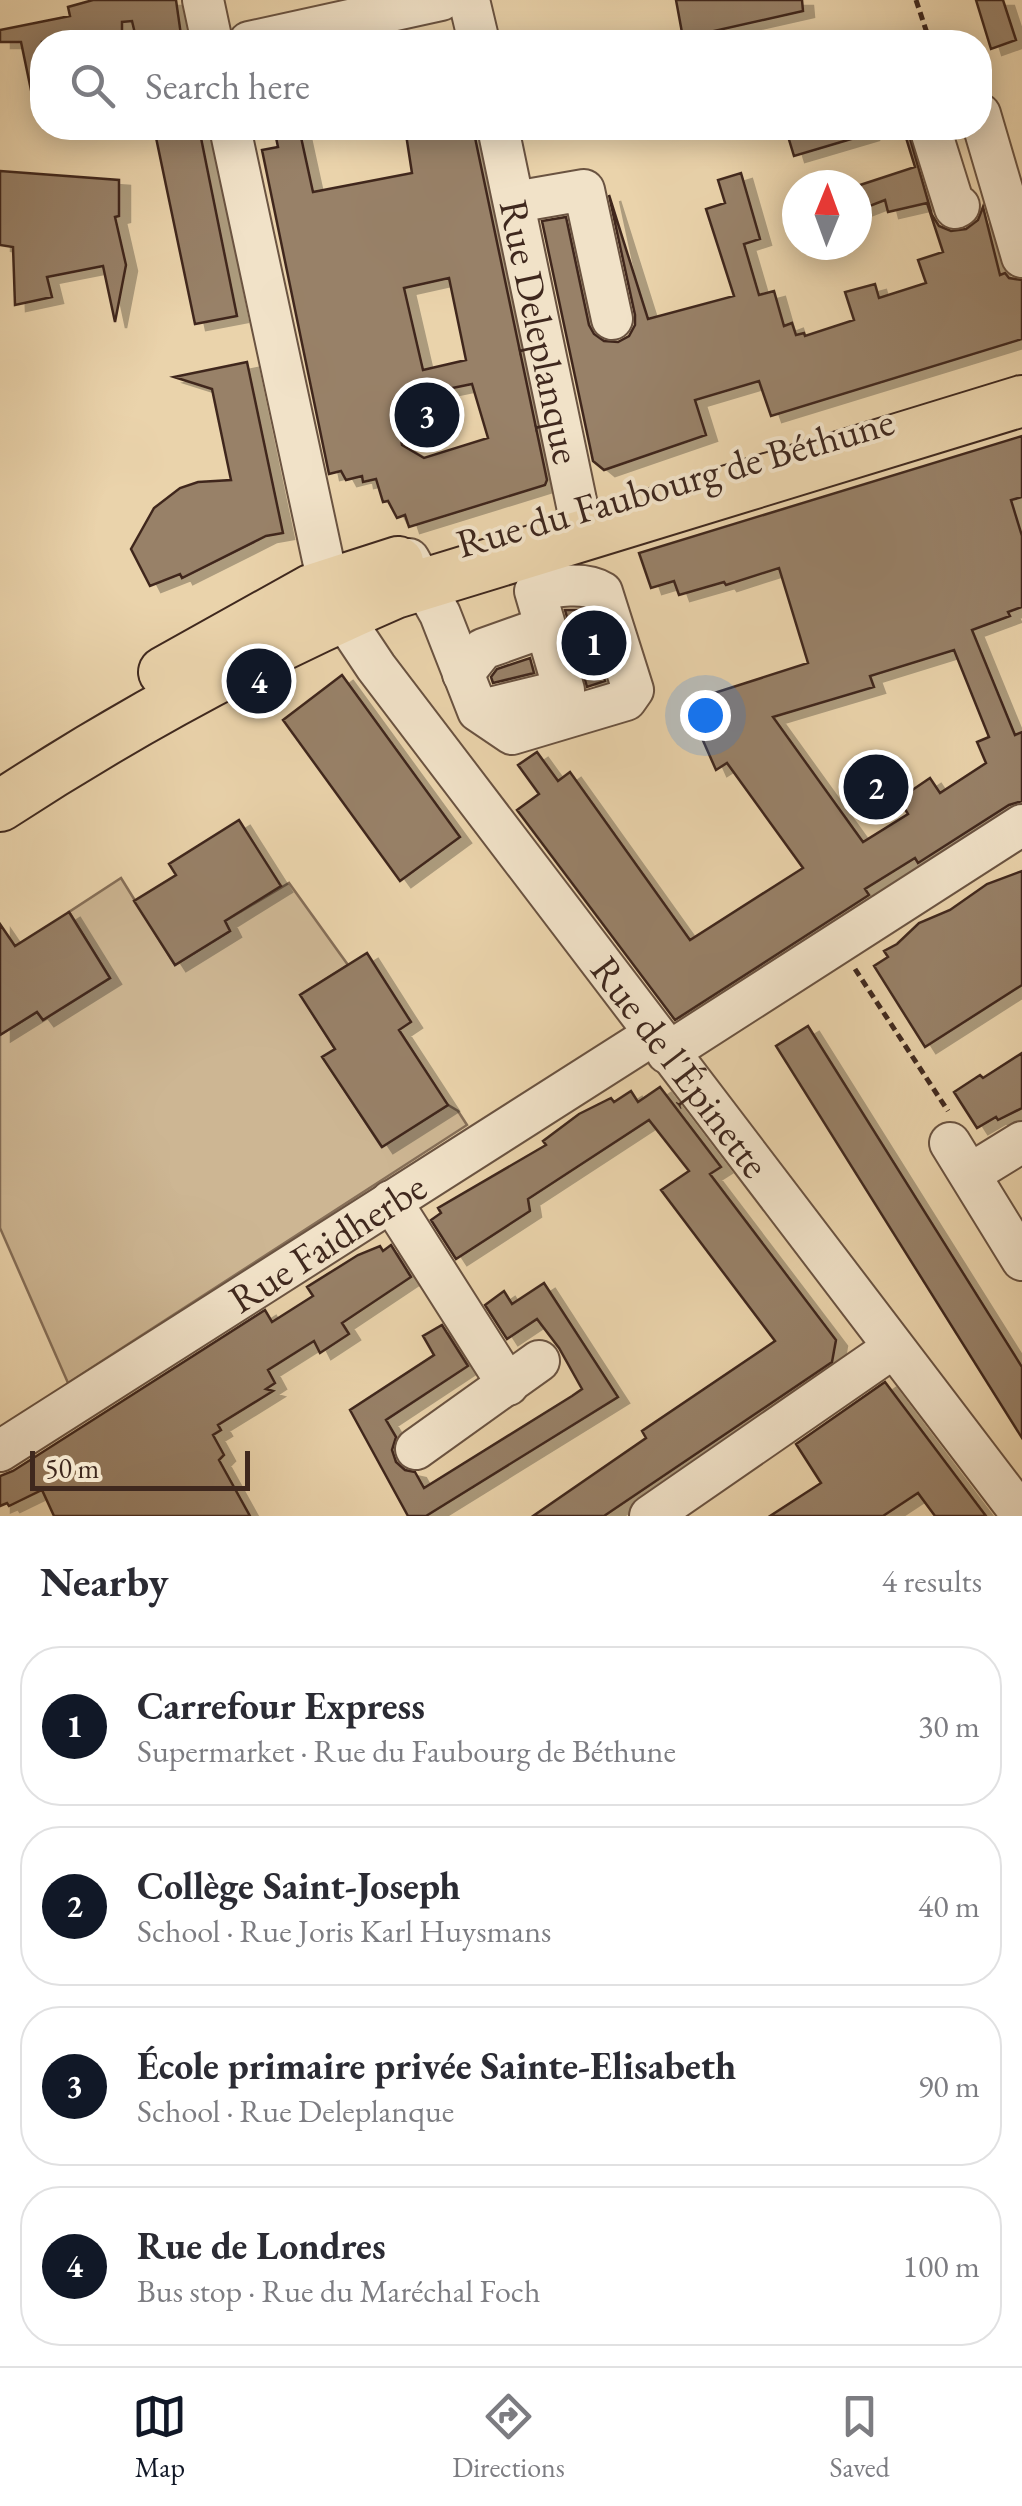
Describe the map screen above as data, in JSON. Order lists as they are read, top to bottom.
{
  "streets": {
    "main road": ["Rue du Faubourg de Béthune"],
    "street": ["Rue Deleplanque", "Rue de l'Épinette", "Rue Faidherbe"]
  },
  "crossings": [
    ["Rue Deleplanque", "Rue du Faubourg de Béthune"],
    ["Rue du Faubourg de Béthune", "Rue de l'Épinette"],
    ["Rue de l'Épinette", "Rue Faidherbe"]
  ],
  "scale_bar": "50 m",
  "north": "top",
  "page": {
    "search": "Search here",
    "pins": [
      "3",
      "1",
      "4",
      "2"
    ],
    "scale": "50 m",
    "heading": ["Nearby", "4 results"],
    "list": [
      {
        "mark": "1",
        "name": "Carrefour Express",
        "note": "Supermarket · Rue du Faubourg de Béthune",
        "value": "30 m"
      },
      {
        "mark": "2",
        "name": "Collège Saint-Joseph",
        "note": "School · Rue Joris Karl Huysmans",
        "value": "40 m"
      },
      {
        "mark": "3",
        "name": "École primaire privée Sainte-Elisabeth",
        "note": "School · Rue Deleplanque",
        "value": "90 m"
      },
      {
        "mark": "4",
        "name": "Rue de Londres",
        "note": "Bus stop · Rue du Maréchal Foch",
        "value": "100 m"
      }
    ],
    "nav": ["Map", "Directions", "Saved"]
  }
}
